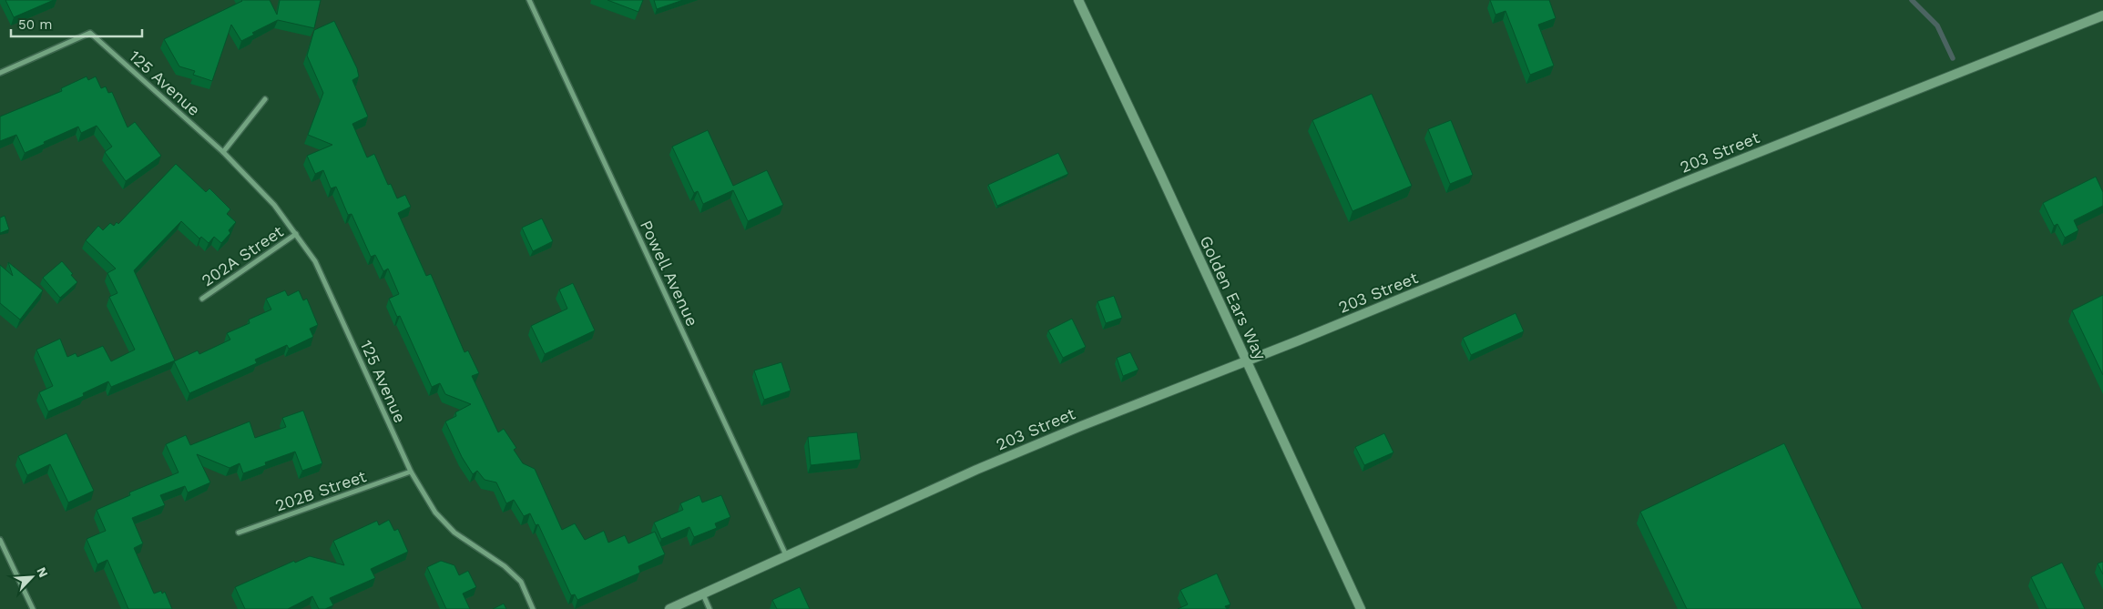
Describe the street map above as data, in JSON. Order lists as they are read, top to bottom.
{
  "streets": {
    "main road": ["203 Street", "Golden Ears Way"],
    "street": [
      "125 Avenue",
      "202A Street",
      "Powell Avenue",
      "202B Street"
    ]
  },
  "crossings": [
    ["125 Avenue", "202A Street"],
    ["125 Avenue", "202B Street"],
    ["203 Street", "Powell Avenue"],
    ["203 Street", "Golden Ears Way"]
  ],
  "scale_bar": "50 m",
  "north": "top right"
}
